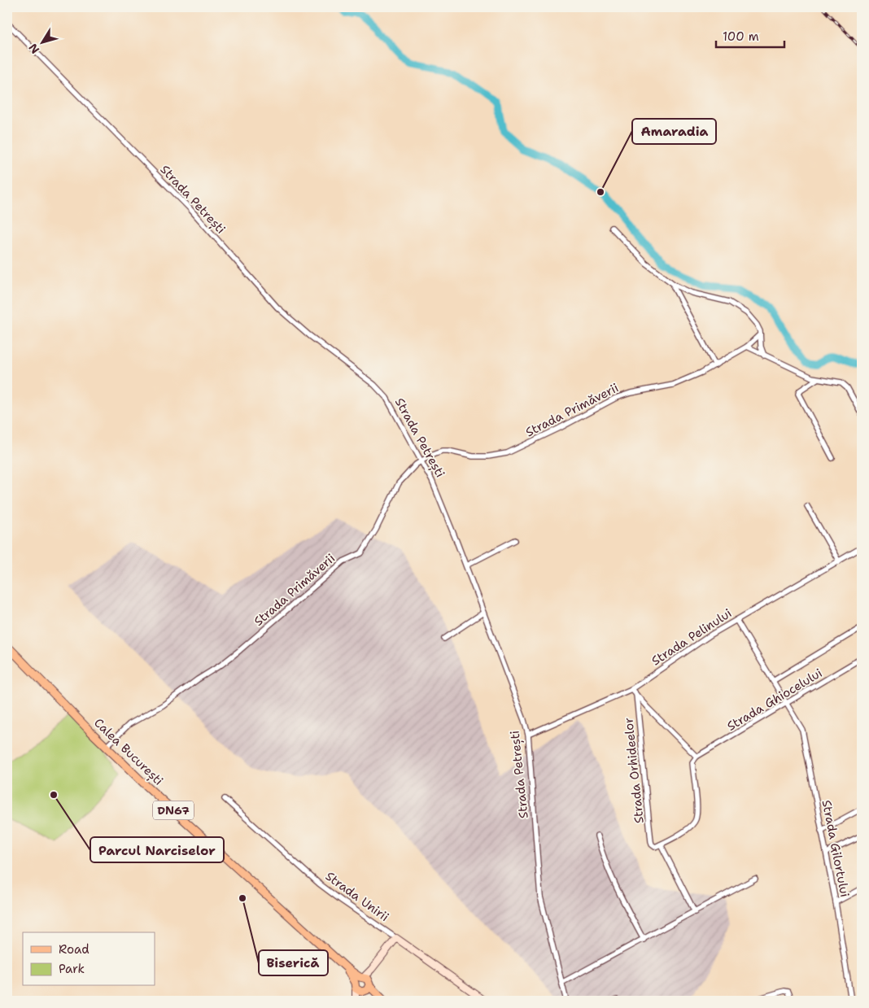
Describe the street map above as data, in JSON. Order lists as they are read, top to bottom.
{
  "streets": {
    "main road": ["Calea București", "DN67", "Strada Unirii"],
    "street": [
      "Strada Petrești",
      "Strada Primăverii",
      "Strada Pelinului",
      "Strada Ghiocelului",
      "Strada Orhideelor",
      "Strada Gilortului"
    ]
  },
  "crossings": [
    ["Strada Petrești", "Strada Primăverii"],
    ["Strada Petrești", "Strada Pelinului"],
    ["Strada Primăverii", "Calea București"],
    ["Strada Pelinului", "Strada Gilortului"],
    ["Strada Ghiocelului", "Strada Gilortului"]
  ],
  "places": ["Amaradia", "Parcul Narciselor", "Biserică"],
  "legend": ["Road", "Park"],
  "scale_bar": "100 m",
  "north": "bottom left"
}
